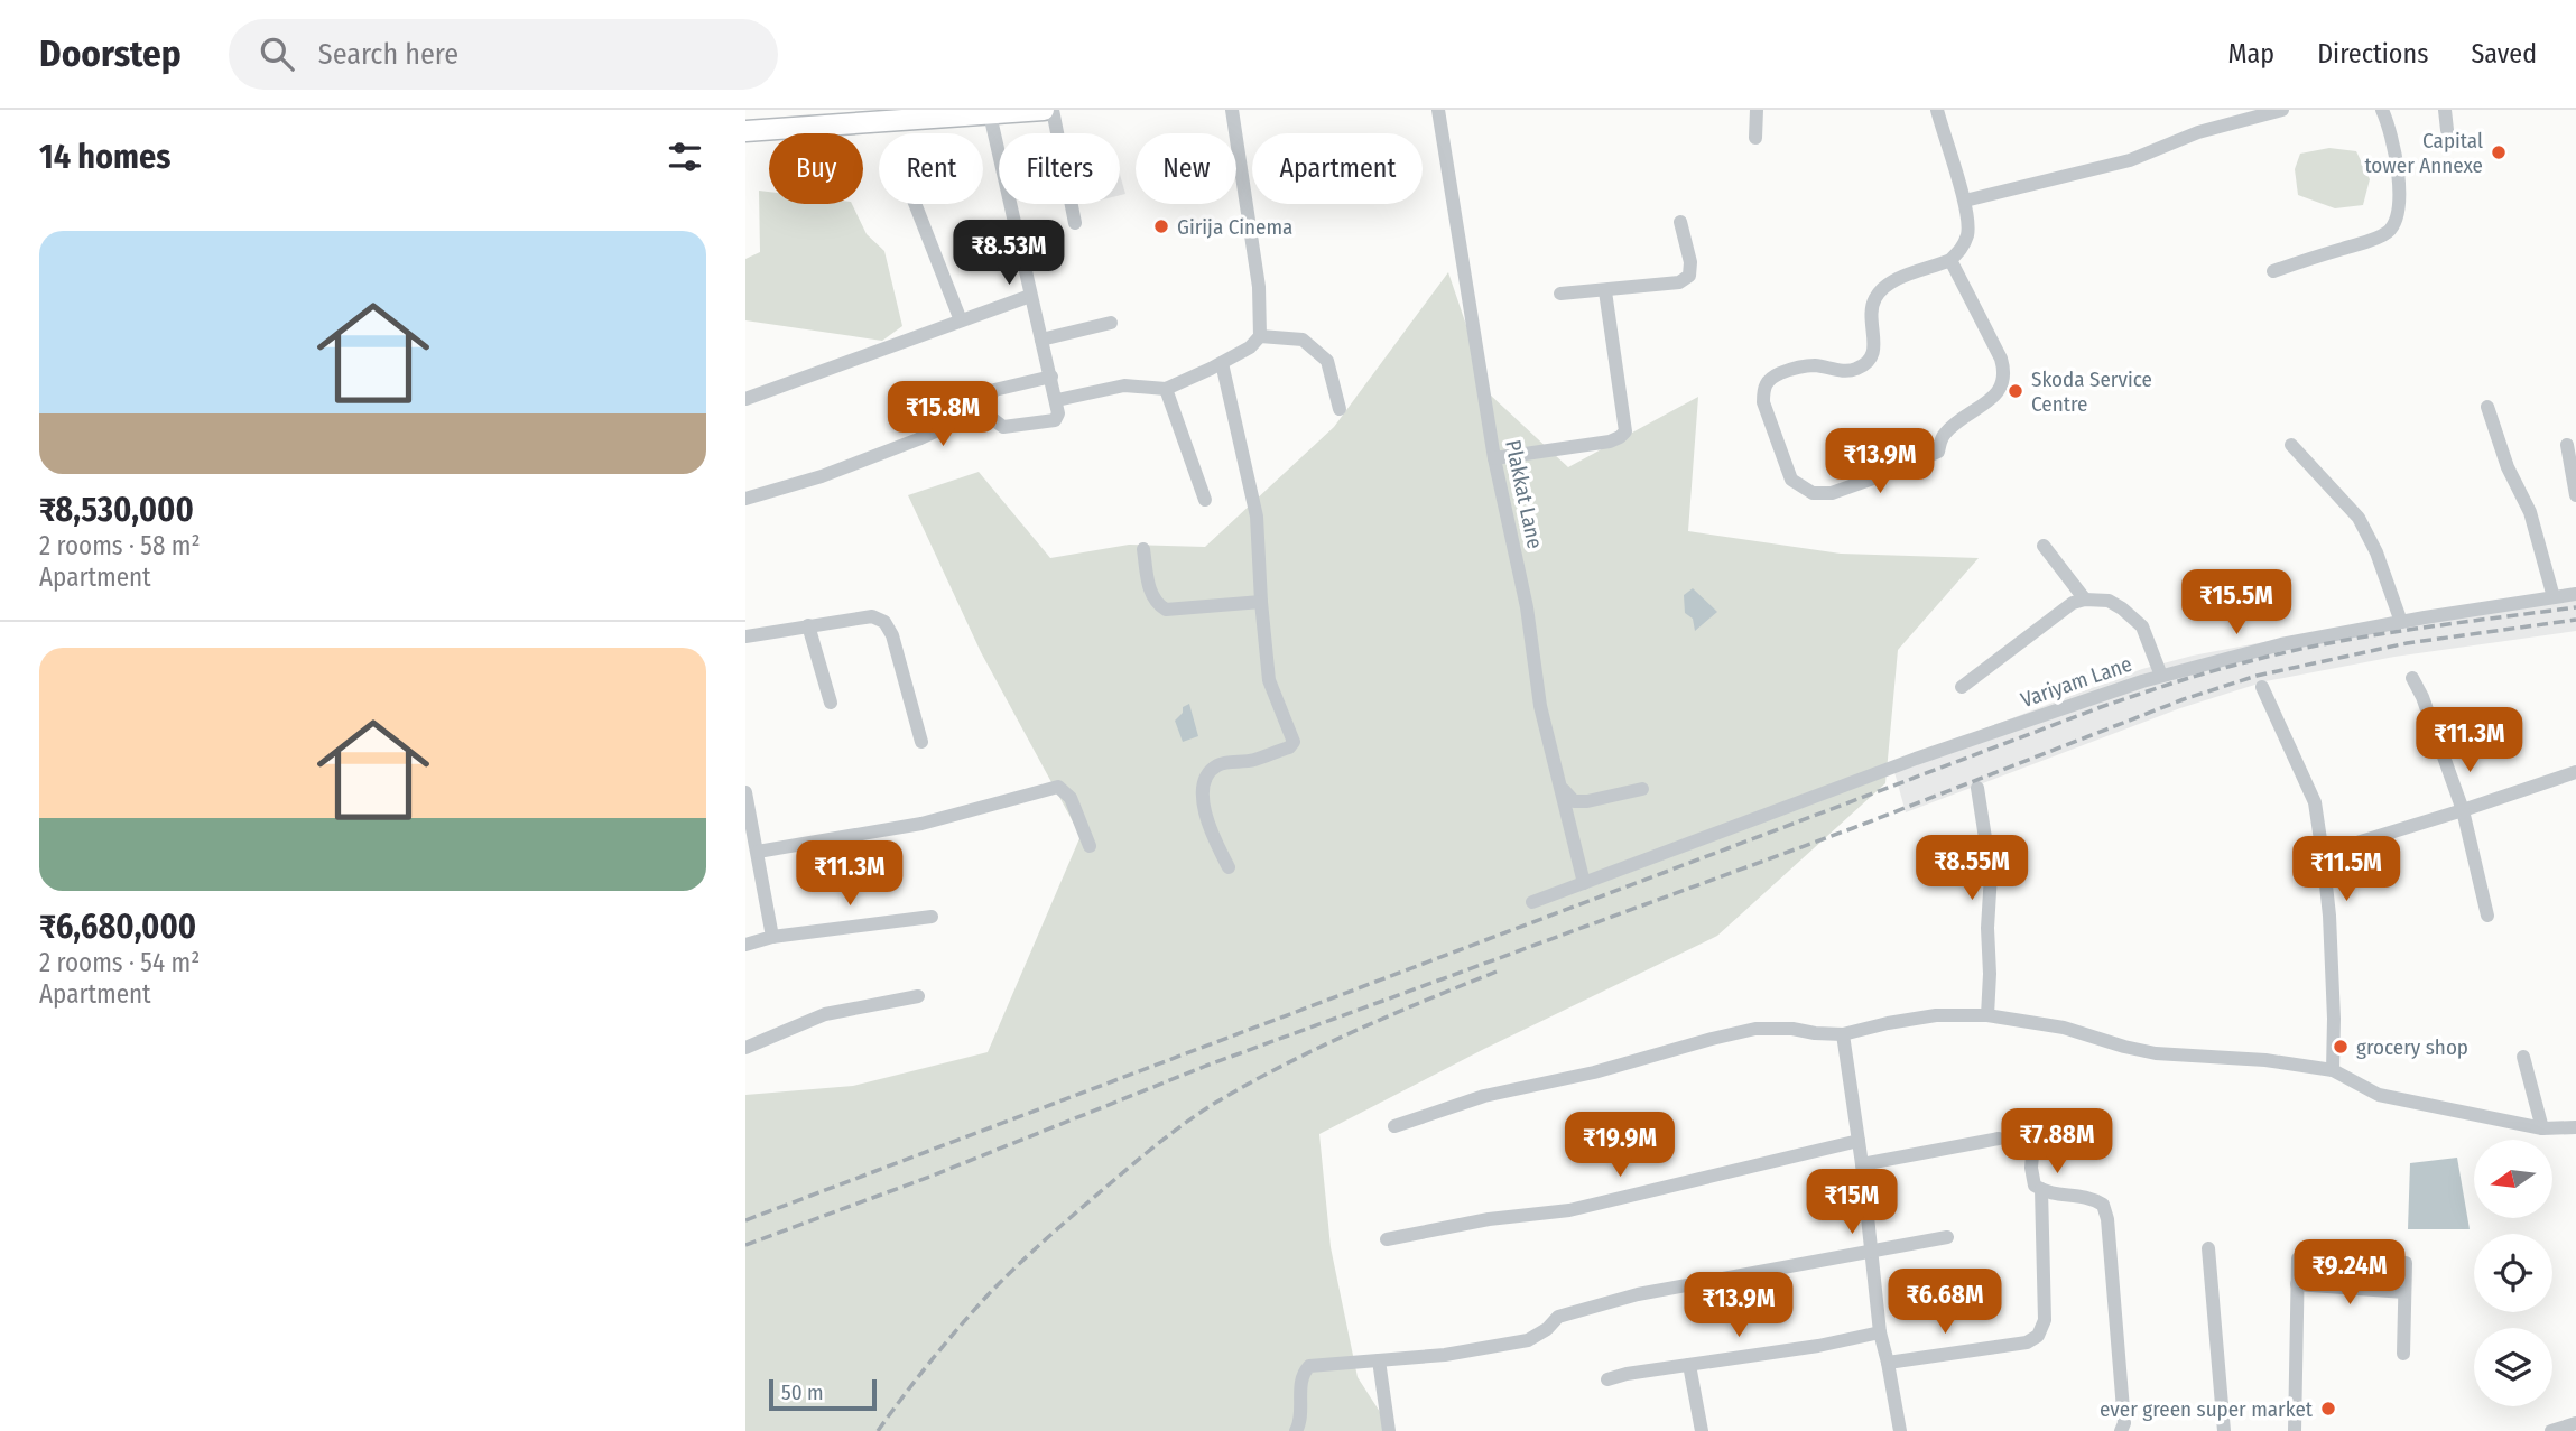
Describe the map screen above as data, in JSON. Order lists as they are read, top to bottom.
{
  "streets": {
    "street": ["Plakkat Lane", "Variyam Lane"]
  },
  "crossings": [
    ["Plakkat Lane", "Variyam Lane"]
  ],
  "places": [
    "Capital tower Annexe",
    "Girija Cinema",
    "Skoda Service Centre",
    "grocery shop",
    "ever green super market"
  ],
  "scale_bar": "50 m",
  "north": "left",
  "page": {
    "header": "Doorstep",
    "search": "Search here",
    "nav": ["Map", "Directions", "Saved"],
    "heading": "14 homes",
    "chip": [
      "Buy",
      "Rent",
      "Filters",
      "New",
      "Apartment"
    ],
    "list": [
      {
        "name": "₹8,530,000",
        "note": "2 rooms · 58 m² · Apartment"
      },
      {
        "name": "₹6,680,000",
        "note": "2 rooms · 54 m² · Apartment"
      }
    ],
    "price": [
      "₹8.53M",
      "₹15.8M",
      "₹13.9M",
      "₹15.5M",
      "₹11.3M",
      "₹8.55M",
      "₹11.5M",
      "₹11.3M",
      "₹7.88M",
      "₹19.9M",
      "₹15M",
      "₹9.24M",
      "₹6.68M",
      "₹13.9M"
    ],
    "scale": "50 m"
  }
}
